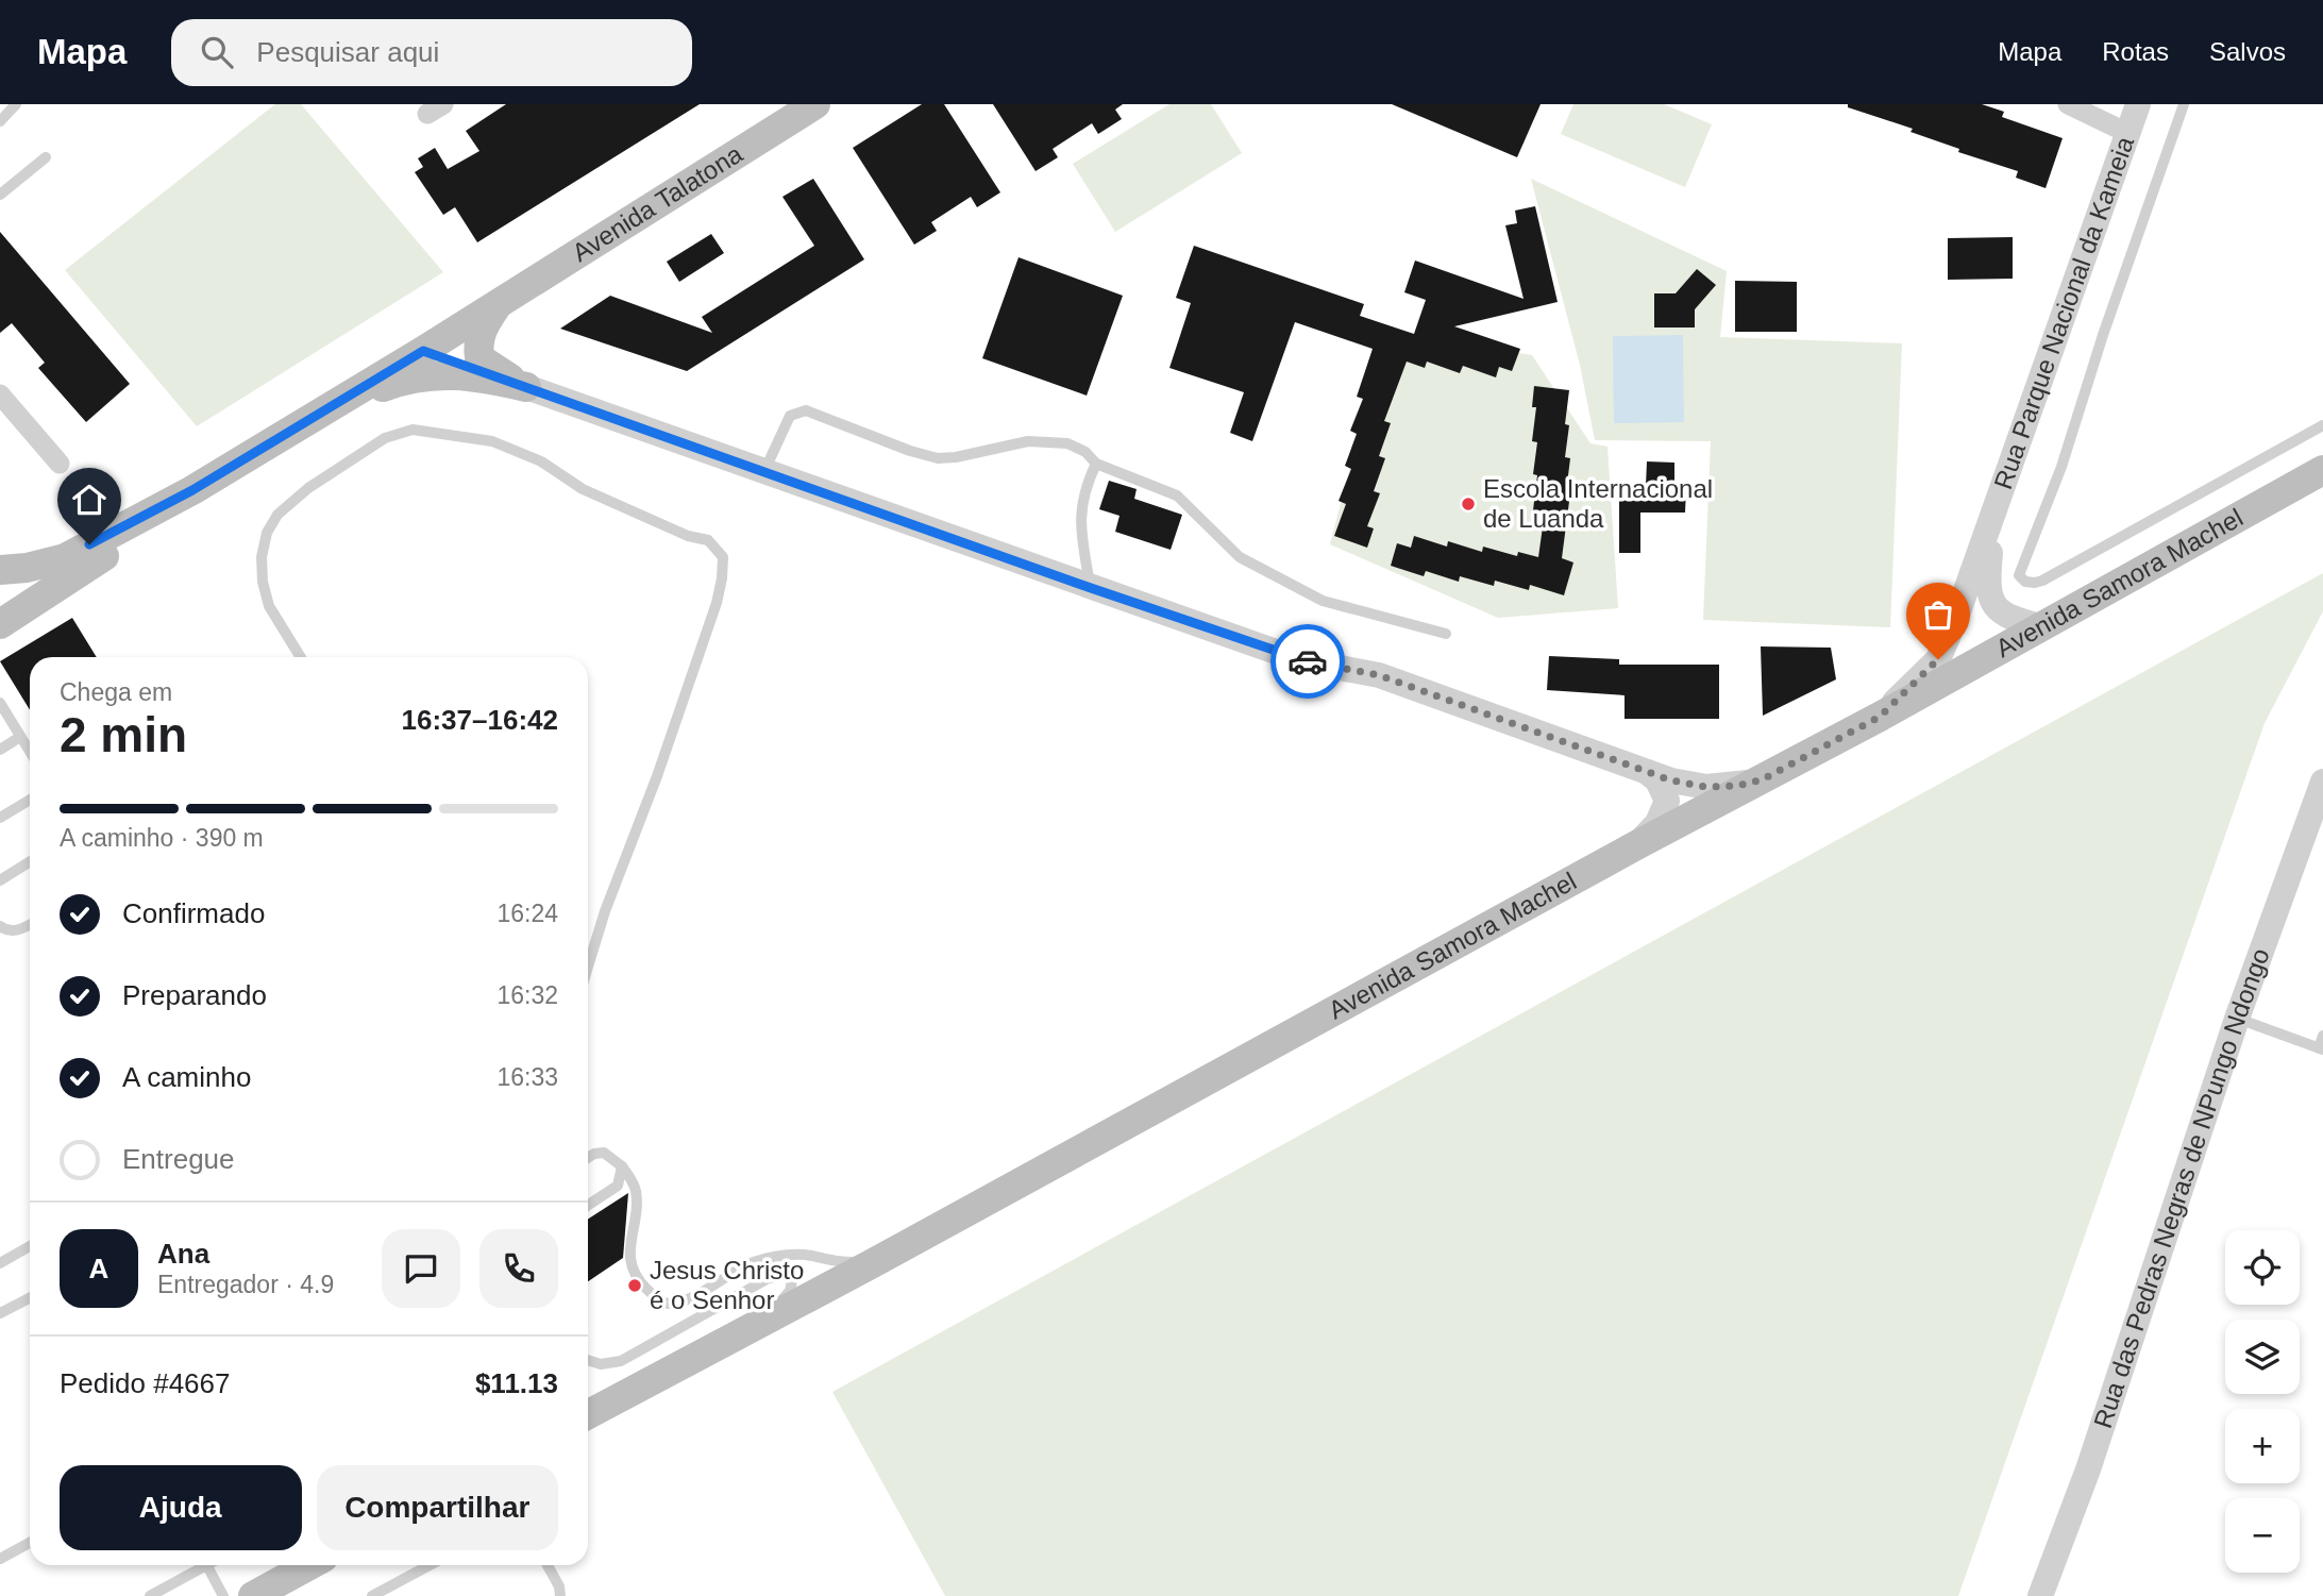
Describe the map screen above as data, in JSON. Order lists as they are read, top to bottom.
{
  "streets": {
    "main road": ["Avenida Talatona", "Avenida Samora Machel"],
    "street": ["Rua Parque Nacional da Kameia", "Rua das Pedras Negras de NPungo Ndongo"]
  },
  "crossings": [
    ["Rua Parque Nacional da Kameia", "Avenida Samora Machel"]
  ],
  "places": ["Escola Internacional de Luanda", "Jesus Christo é o Senhor"],
  "page": {
    "header": "Mapa",
    "search": "Pesquisar aqui",
    "nav": ["Mapa", "Rotas", "Salvos"],
    "heading": ["2 min", "Chega em", "16:37–16:42"],
    "panel": [
      "Ana",
      "Entregador · 4.9",
      "Pedido #4667",
      "$11.13"
    ],
    "bar": "A caminho · 390 m",
    "list": [
      ["Confirmado", "16:24"],
      ["Preparando", "16:32"],
      ["A caminho", "16:33"],
      "Entregue"
    ],
    "round": "A",
    "map_buttons": ["+", "−"],
    "buttons": ["Ajuda", "Compartilhar"]
  }
}
